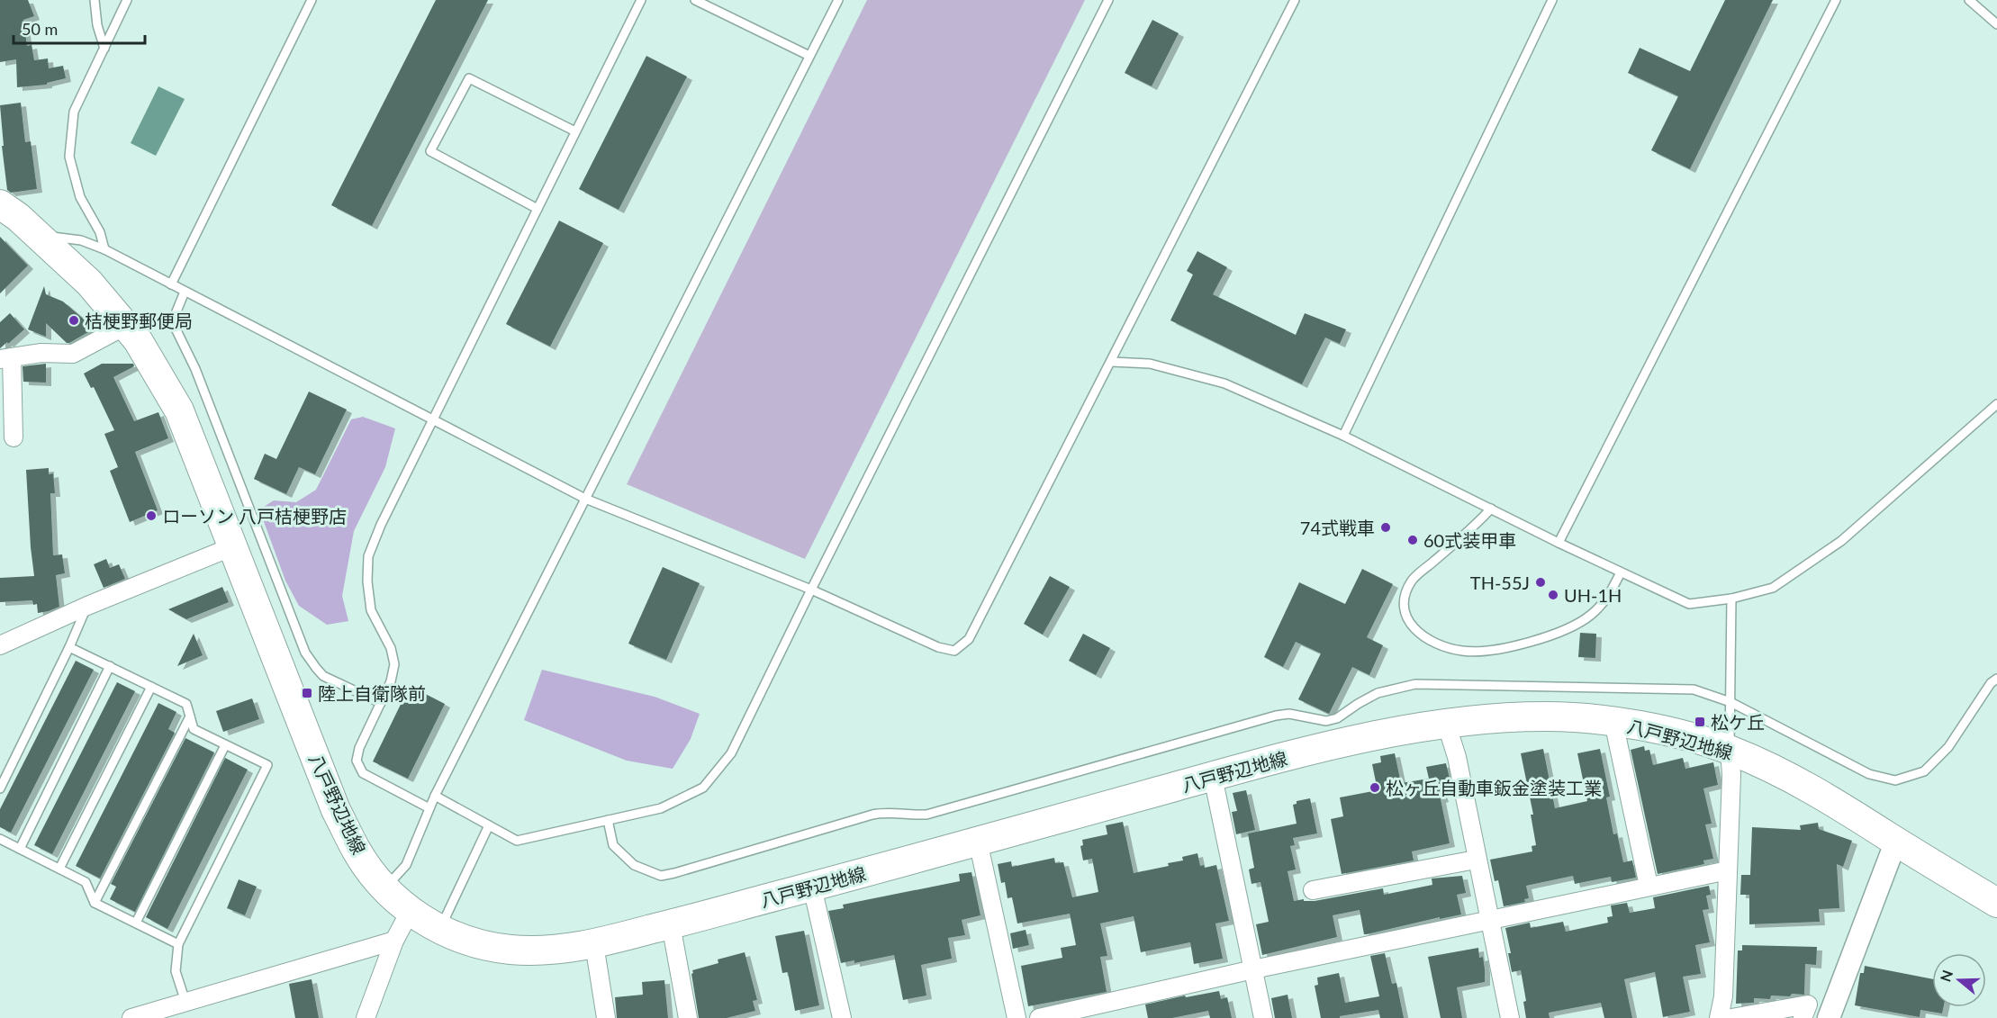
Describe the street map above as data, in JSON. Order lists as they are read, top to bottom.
{
  "streets": {
    "main road": ["八戸野辺地線"]
  },
  "places": {
    "other": [
      "桔梗野郵便局",
      "ローソン 八戸桔梗野店",
      "74式戦車",
      "60式装甲車",
      "TH-55J",
      "UH-1H",
      "松ヶ丘自動車鈑金塗装工業"
    ],
    "transit": ["陸上自衛隊前", "松ケ丘"]
  },
  "scale_bar": "50 m",
  "north": "left"
}
